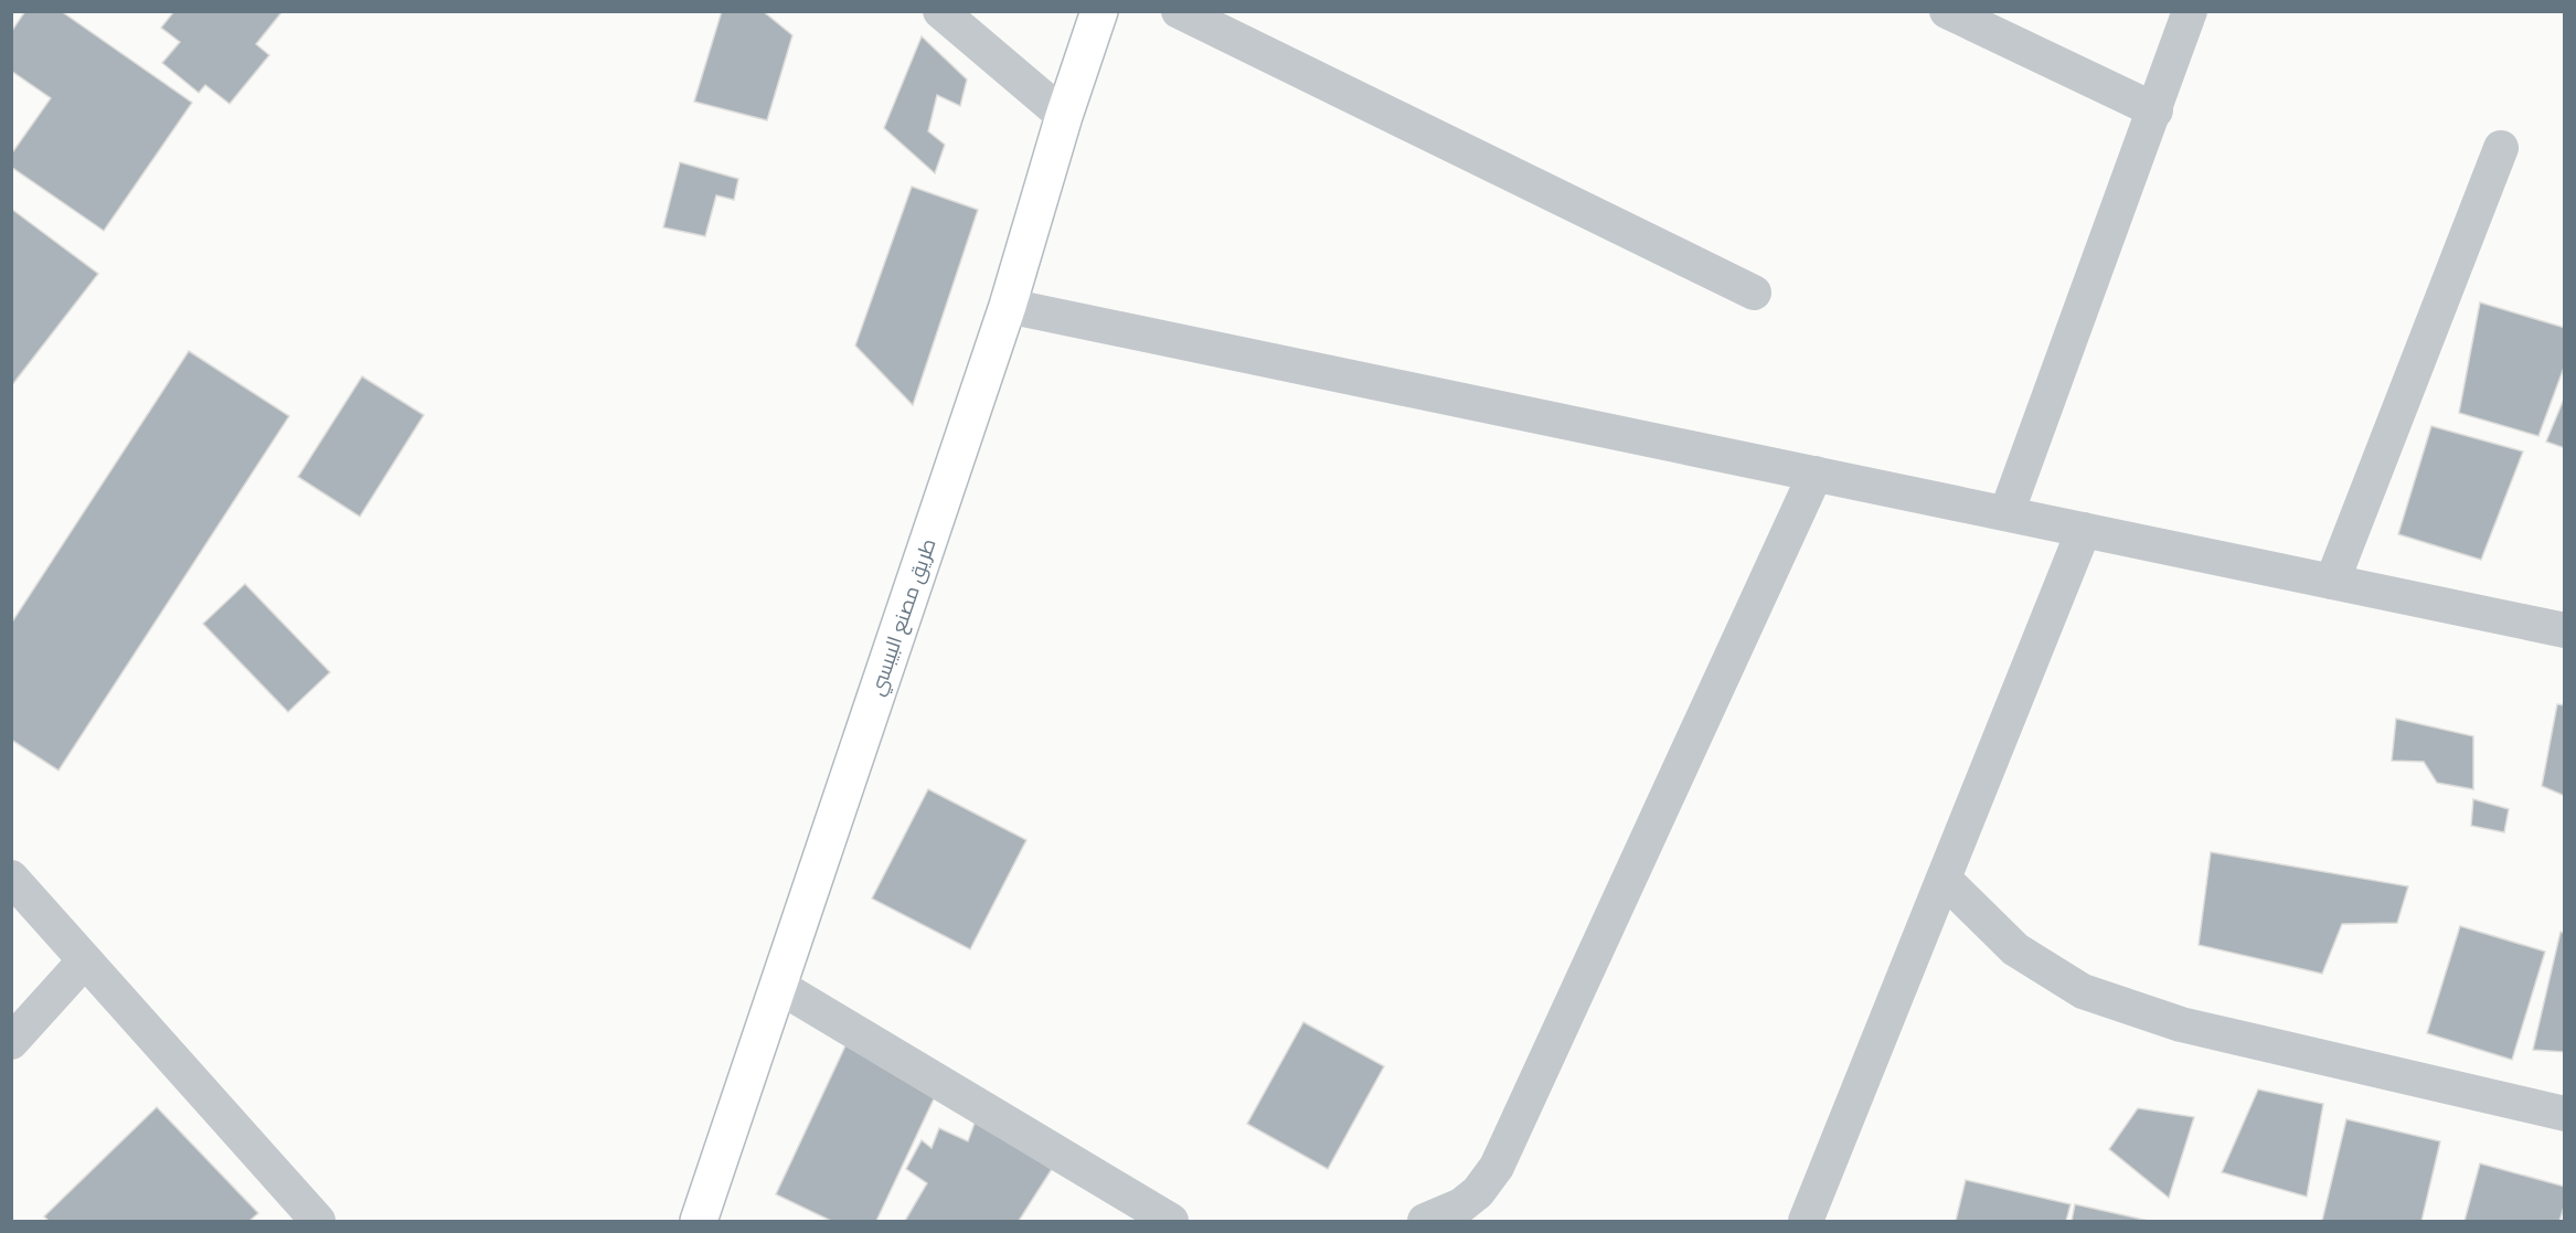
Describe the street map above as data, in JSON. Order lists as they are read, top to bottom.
{
  "streets": {
    "main road": ["طريق مصنع البيبسي"]
  }
}
